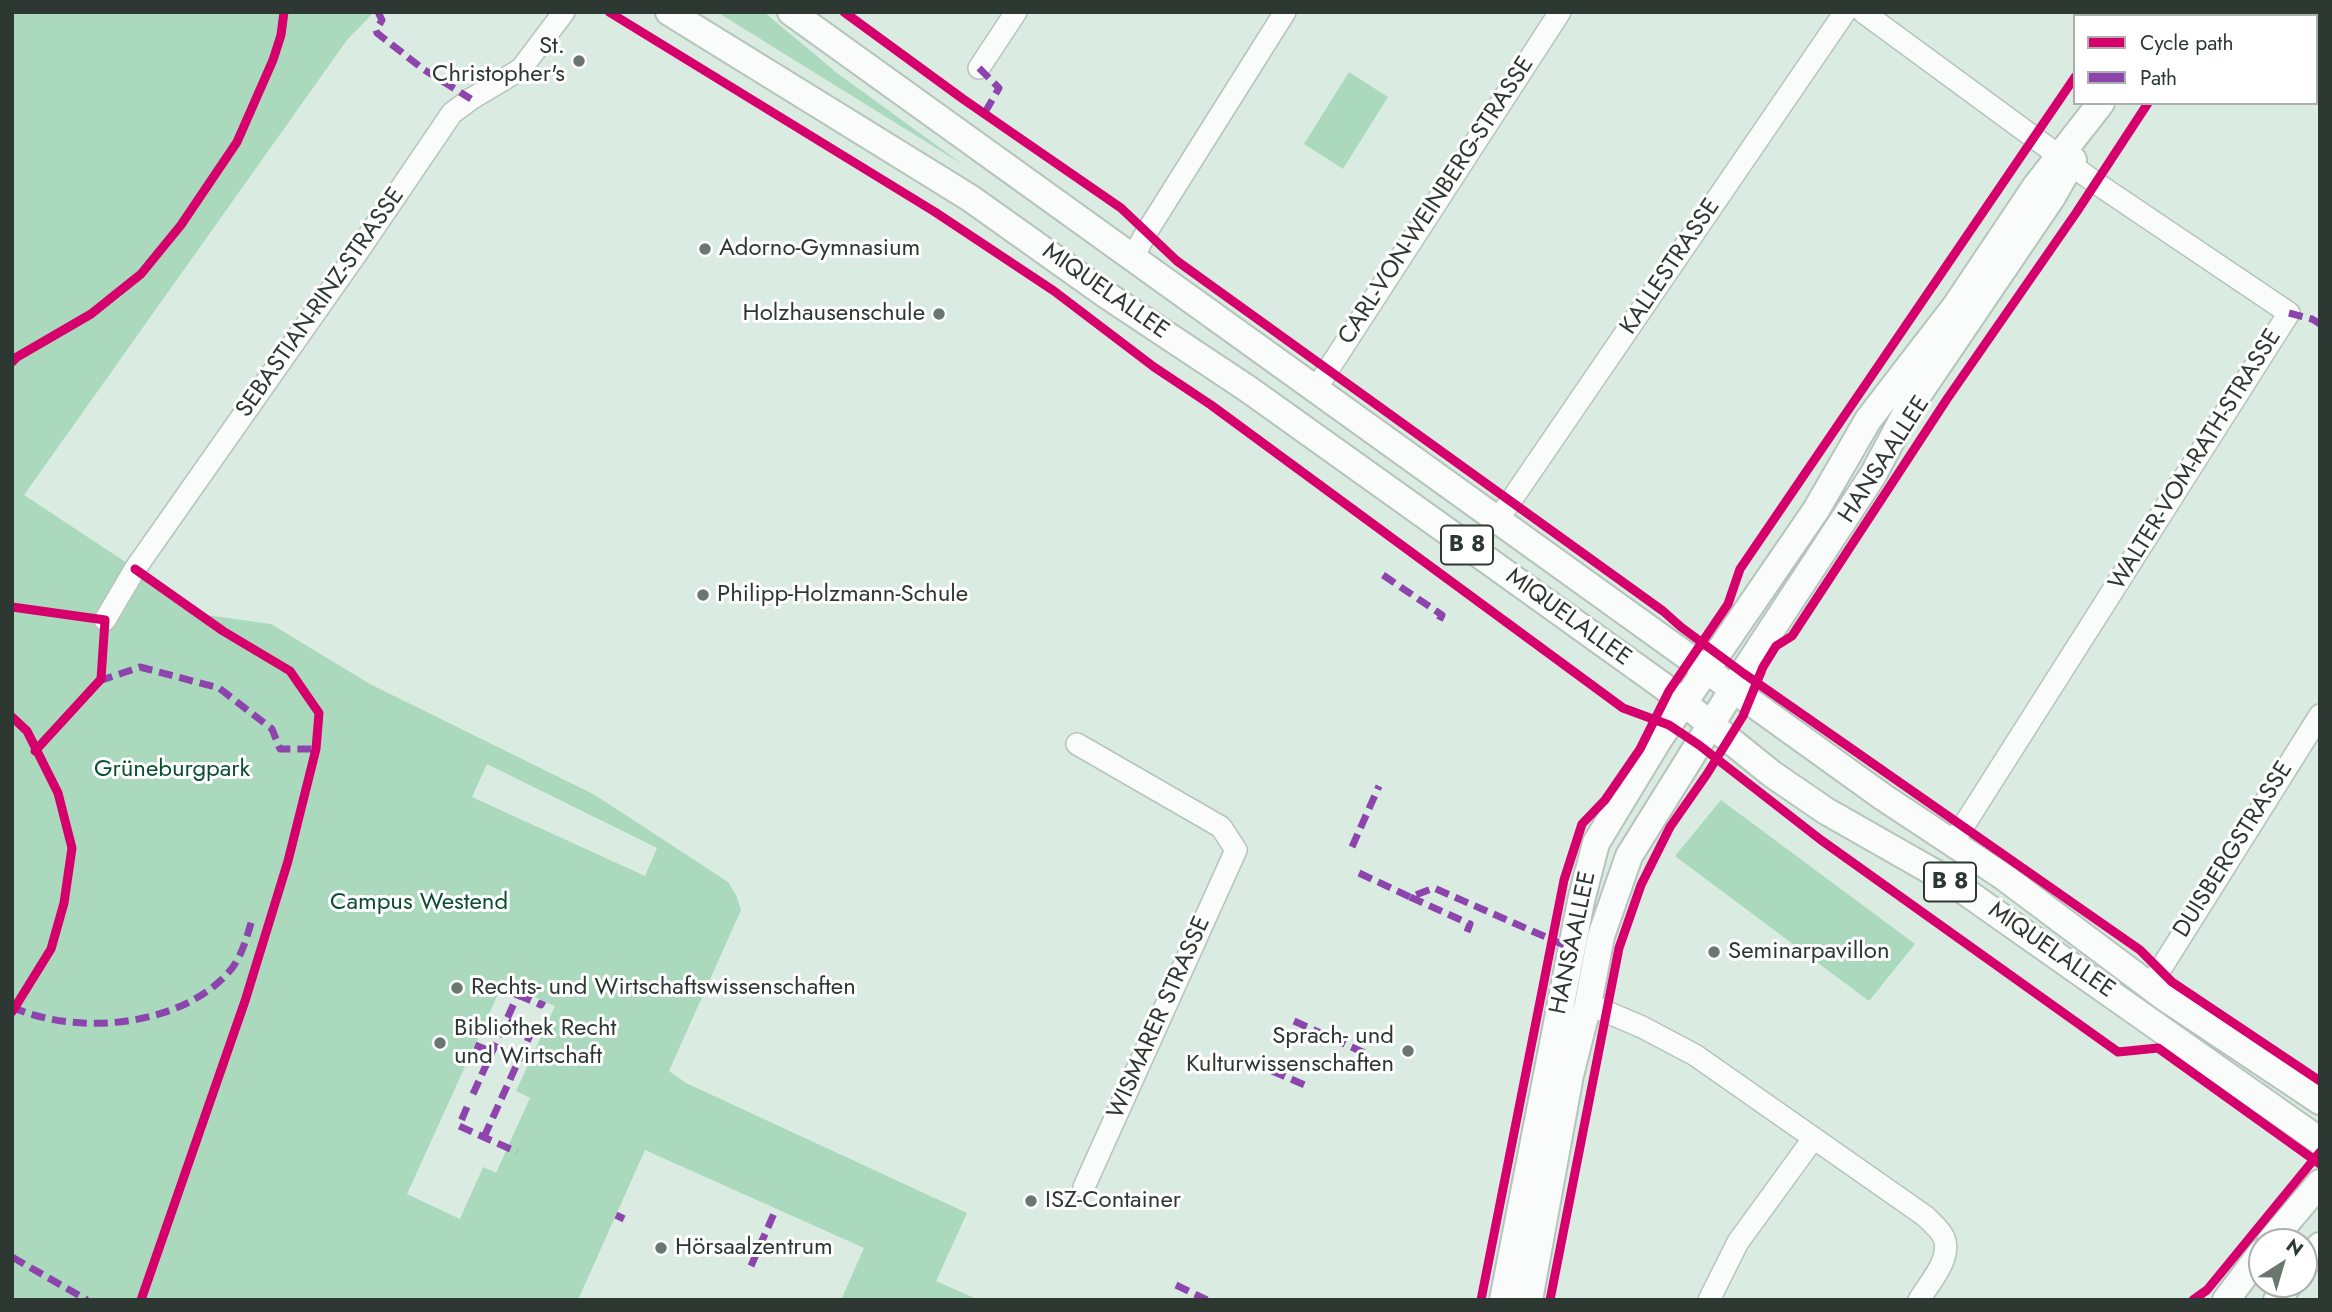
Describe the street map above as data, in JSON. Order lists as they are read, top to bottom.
{
  "streets": {
    "main road": ["MIQUELALLEE", "HANSAALLEE", "B 8"],
    "street": [
      "CARL-VON-WEINBERG-STRASSE",
      "KALLESTRASSE",
      "SEBASTIAN-RINZ-STRASSE",
      "WALTER-VOM-RATH-STRASSE",
      "DUISBERGSTRASSE",
      "WISMARER STRASSE"
    ]
  },
  "crossings": [
    ["CARL-VON-WEINBERG-STRASSE", "MIQUELALLEE"],
    ["KALLESTRASSE", "MIQUELALLEE"],
    ["MIQUELALLEE", "HANSAALLEE"],
    ["MIQUELALLEE", "WALTER-VOM-RATH-STRASSE"],
    ["MIQUELALLEE", "DUISBERGSTRASSE"],
    ["HANSAALLEE", "WALTER-VOM-RATH-STRASSE"]
  ],
  "parks": ["Grüneburgpark", "Campus Westend"],
  "places": [
    "St. Christopher's",
    "Adorno-Gymnasium",
    "Holzhausenschule",
    "Philipp-Holzmann-Schule",
    "Seminarpavillon",
    "Rechts- und Wirtschaftswissenschaften",
    "Bibliothek Recht und Wirtschaft",
    "Sprach- und Kulturwissenschaften",
    "ISZ-Container",
    "Hörsaalzentrum"
  ],
  "legend": ["Cycle path", "Path"],
  "north": "top right"
}
